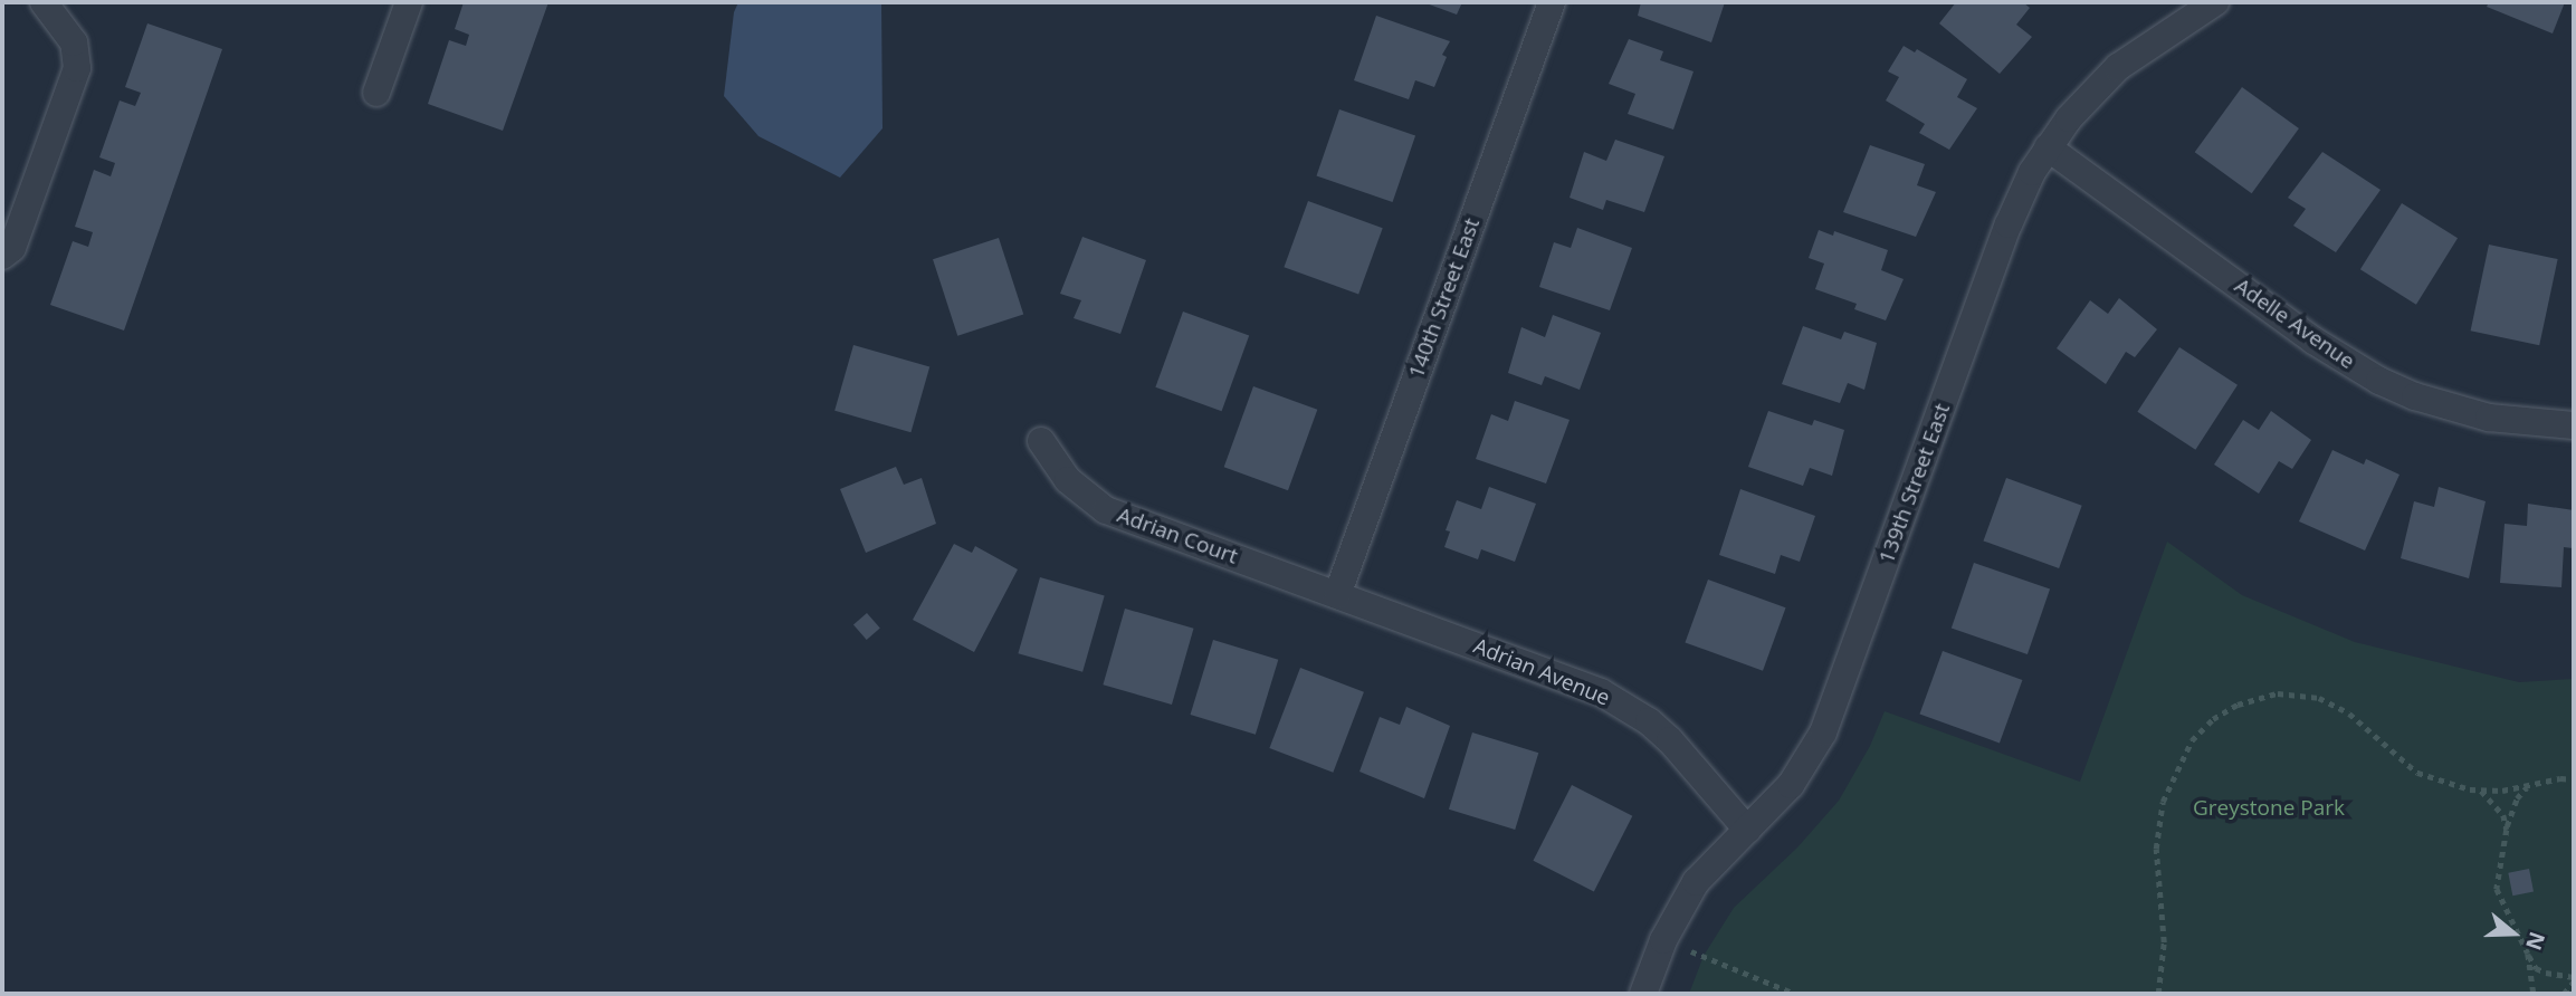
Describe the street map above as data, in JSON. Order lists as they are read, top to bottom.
{
  "streets": {
    "street": [
      "140th Street East",
      "Adelle Avenue",
      "139th Street East",
      "Adrian Court",
      "Adrian Avenue"
    ]
  },
  "crossings": [
    ["140th Street East", "Adrian Court"],
    ["140th Street East", "Adrian Avenue"],
    ["Adelle Avenue", "139th Street East"],
    ["139th Street East", "Adrian Avenue"],
    ["Adrian Court", "Adrian Avenue"]
  ],
  "parks": ["Greystone Park"],
  "north": "right"
}
